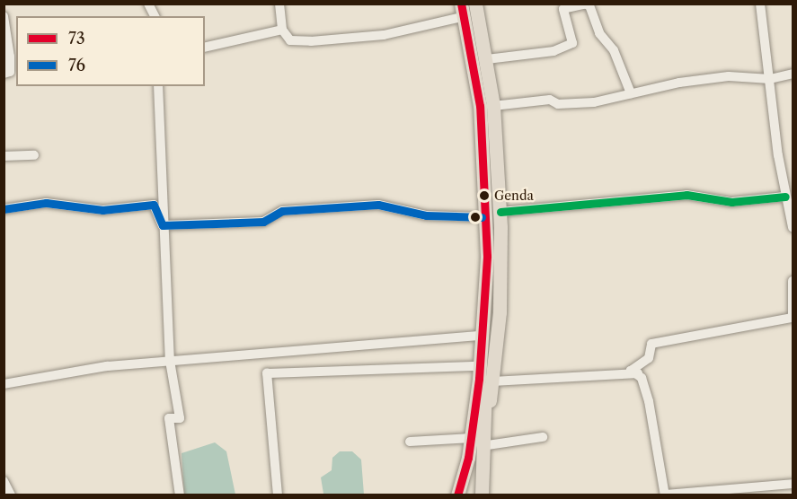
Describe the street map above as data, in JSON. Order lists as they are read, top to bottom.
{
  "places": ["Genda"],
  "lines": ["transit line 73", "transit line 76"],
  "legend": ["73", "76"]
}
